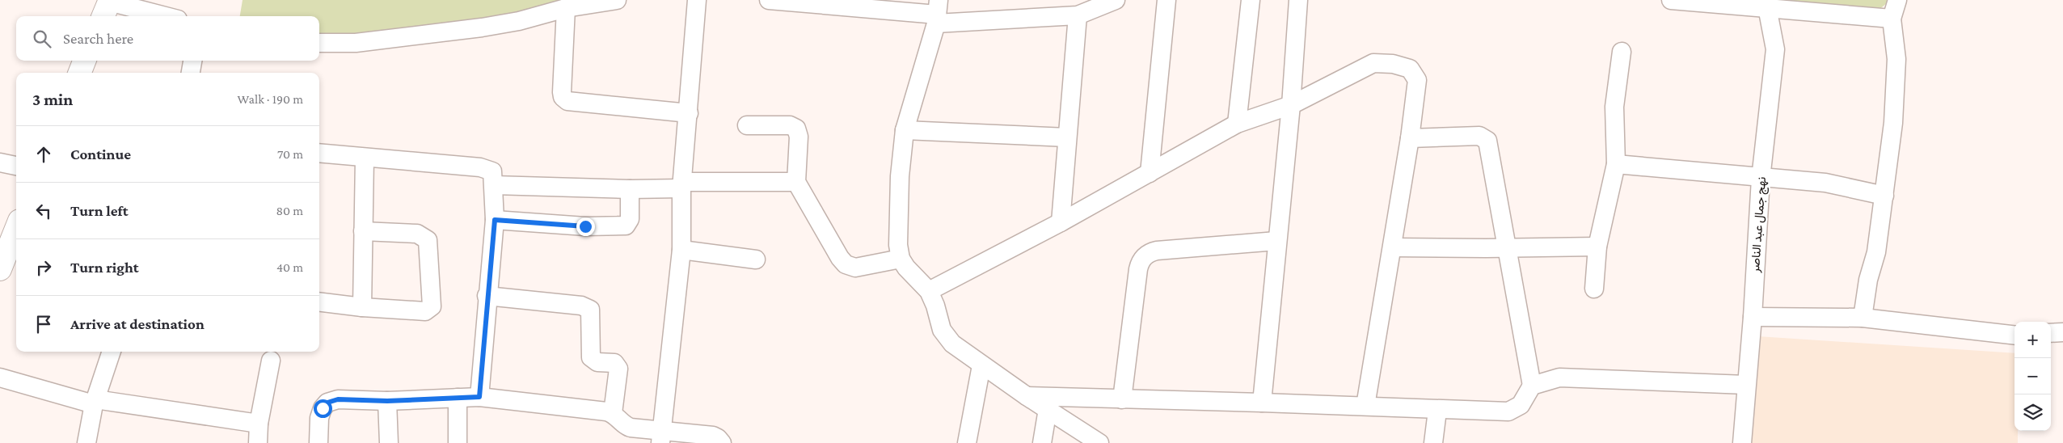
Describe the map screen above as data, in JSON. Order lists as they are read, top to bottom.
{
  "streets": {
    "street": ["نهج جمال عبد الناصر"]
  },
  "page": {
    "search": "Search here",
    "heading": ["3 min", "Walk · 190 m"],
    "list": [
      ["Continue", "70 m"],
      ["Turn left", "80 m"],
      ["Turn right", "40 m"],
      "Arrive at destination"
    ],
    "map_buttons": ["+", "−"]
  }
}
